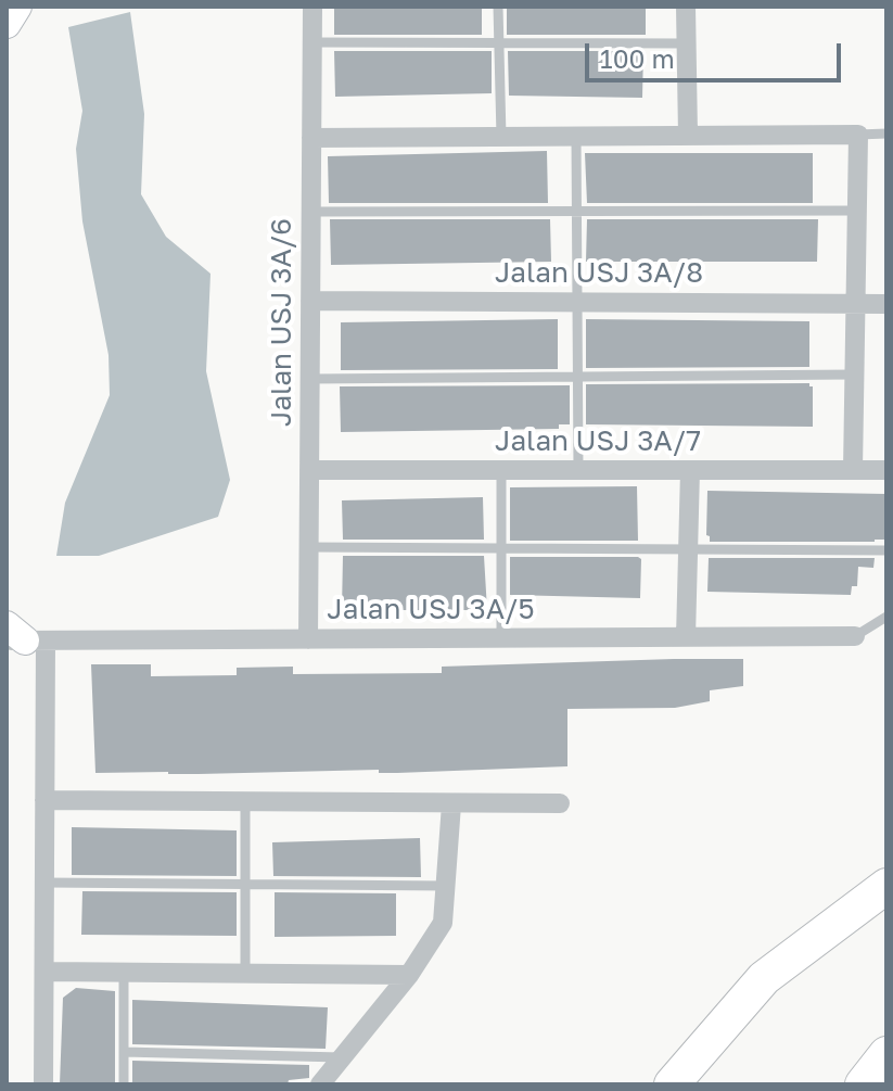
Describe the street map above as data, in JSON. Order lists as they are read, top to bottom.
{
  "streets": {
    "street": [
      "Jalan USJ 3A/8",
      "Jalan USJ 3A/6",
      "Jalan USJ 3A/7",
      "Jalan USJ 3A/5"
    ]
  },
  "crossings": [
    ["Jalan USJ 3A/8", "Jalan USJ 3A/6"],
    ["Jalan USJ 3A/6", "Jalan USJ 3A/7"],
    ["Jalan USJ 3A/6", "Jalan USJ 3A/5"]
  ],
  "scale_bar": "100 m"
}
